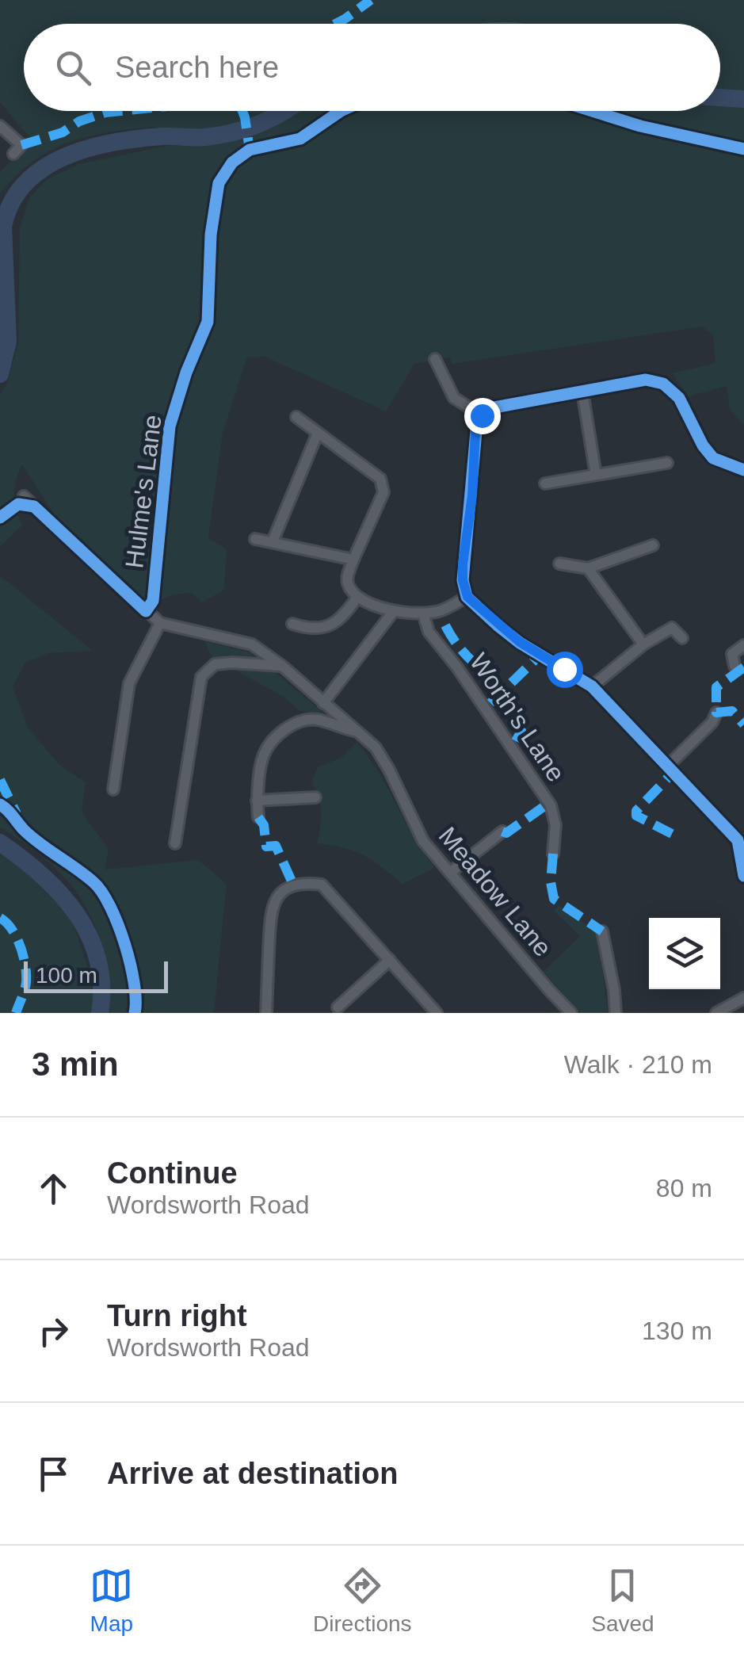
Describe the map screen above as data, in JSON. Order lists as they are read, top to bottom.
{
  "streets": {
    "street": ["Worth's Lane", "Meadow Lane"],
    "cycle path": ["Hulme's Lane"]
  },
  "scale_bar": "100 m",
  "page": {
    "search": "Search here",
    "scale": "100 m",
    "heading": ["3 min", "Walk · 210 m"],
    "list": [
      ["Continue", "Wordsworth Road", "80 m"],
      ["Turn right", "Wordsworth Road", "130 m"],
      "Arrive at destination"
    ],
    "nav": ["Map", "Directions", "Saved"]
  }
}
